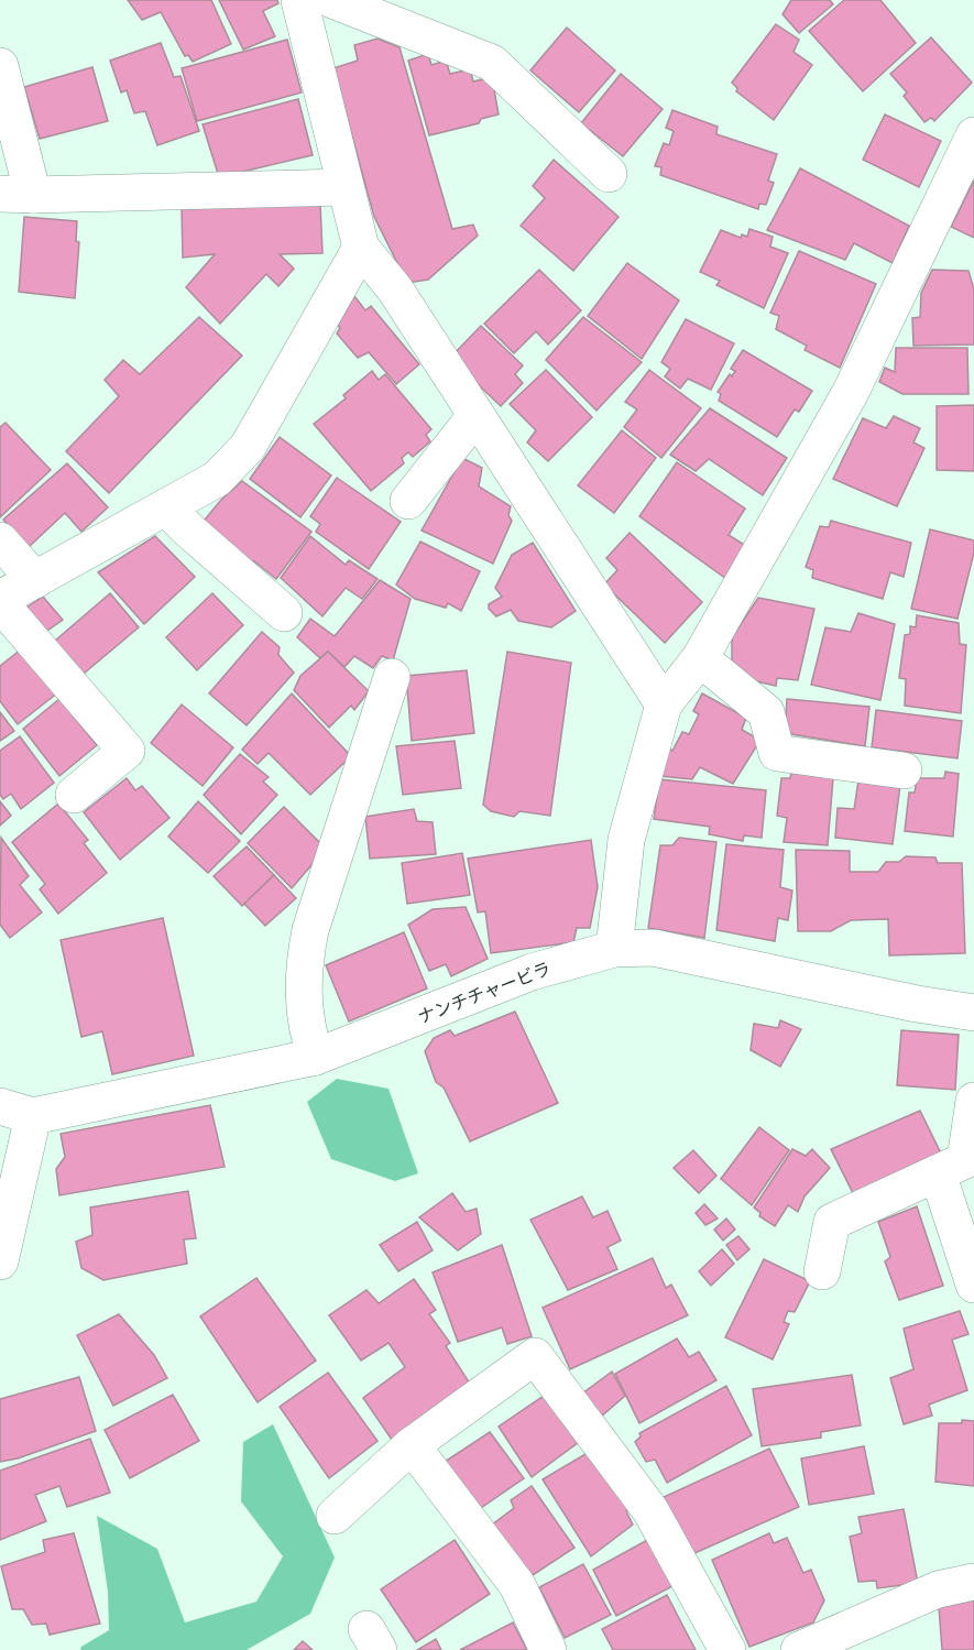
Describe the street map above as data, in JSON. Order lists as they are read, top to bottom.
{
  "streets": {
    "street": ["ナンチチャービラ"]
  }
}
